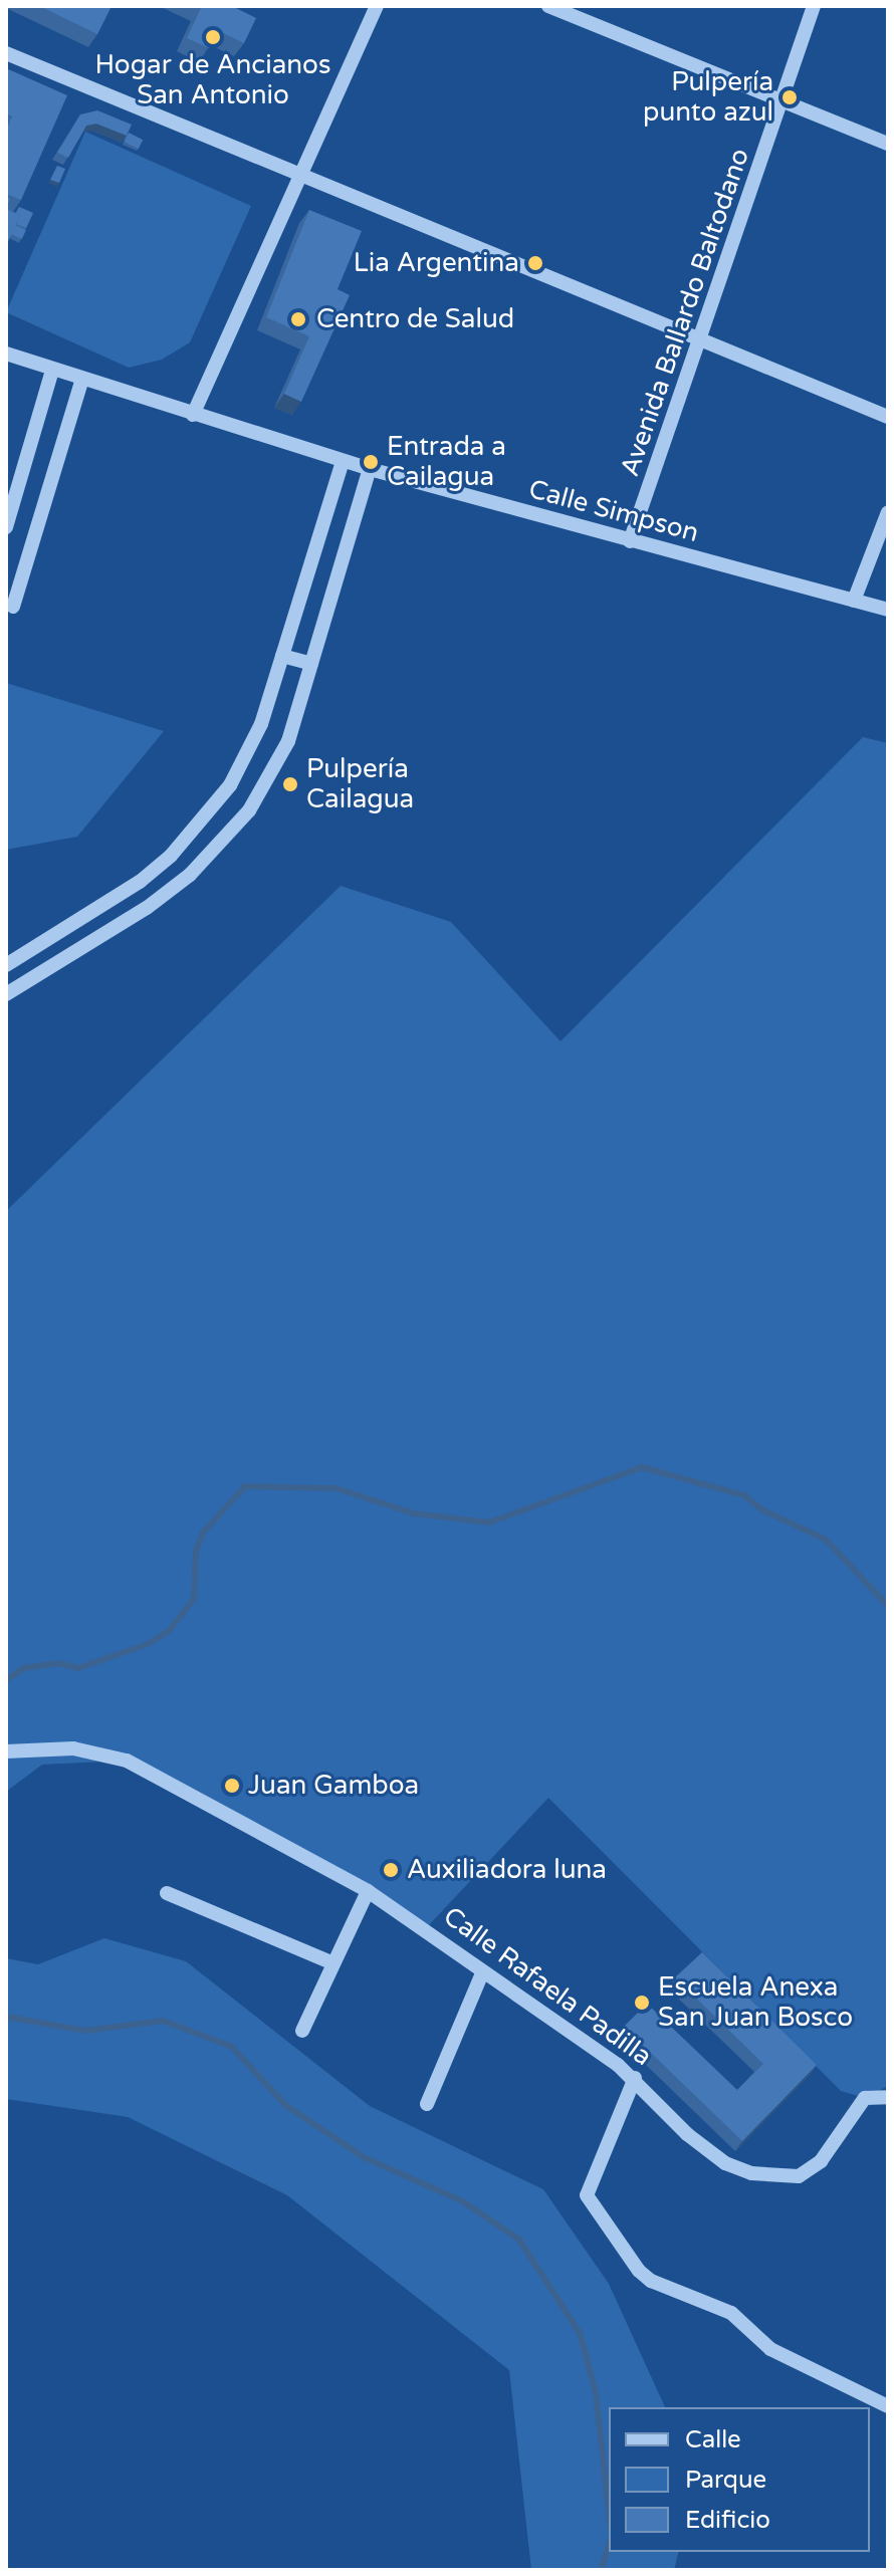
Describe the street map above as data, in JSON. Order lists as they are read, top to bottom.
{
  "streets": {
    "street": ["Avenida Ballardo Baltodano", "Calle Simpson", "Calle Rafaela Padilla"]
  },
  "crossings": [
    ["Avenida Ballardo Baltodano", "Calle Simpson"]
  ],
  "places": [
    "Hogar de Ancianos San Antonio",
    "Pulpería punto azul",
    "Lia Argentina",
    "Centro de Salud",
    "Entrada a Cailagua",
    "Pulpería Cailagua",
    "Juan Gamboa",
    "Auxiliadora luna",
    "Escuela Anexa San Juan Bosco"
  ],
  "legend": ["Calle", "Parque", "Edificio"]
}
